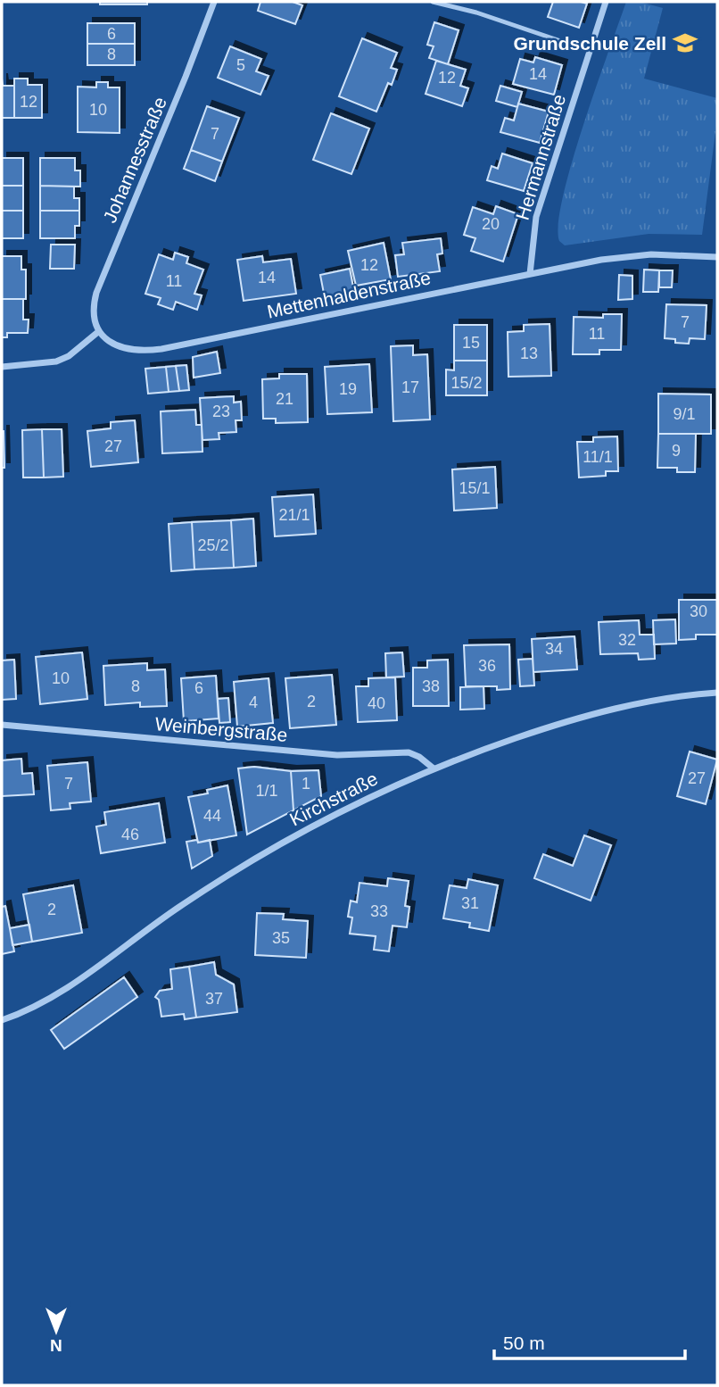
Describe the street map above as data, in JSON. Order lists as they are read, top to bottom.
{
  "streets": {
    "street": [
      "Hermannstraße",
      "Johannesstraße",
      "Mettenhaldenstraße",
      "Weinbergstraße",
      "Kirchstraße"
    ]
  },
  "crossings": [
    ["Hermannstraße", "Mettenhaldenstraße"],
    ["Johannesstraße", "Mettenhaldenstraße"],
    ["Weinbergstraße", "Kirchstraße"]
  ],
  "places": {
    "school or university": ["Grundschule Zell"]
  },
  "house_numbers": [
    "6",
    "8",
    "5",
    "14",
    "12",
    "12",
    "10",
    "7",
    "20",
    "12",
    "14",
    "11",
    "7",
    "11",
    "15",
    "13",
    "15/2",
    "17",
    "19",
    "21",
    "23",
    "9/1",
    "27",
    "9",
    "11/1",
    "15/1",
    "21/1",
    "25/2",
    "30",
    "32",
    "34",
    "36",
    "10",
    "8",
    "38",
    "6",
    "2",
    "4",
    "40",
    "27",
    "7",
    "1",
    "1/1",
    "44",
    "46",
    "31",
    "2",
    "33",
    "35",
    "37"
  ],
  "scale_bar": "50 m",
  "north": "bottom"
}
